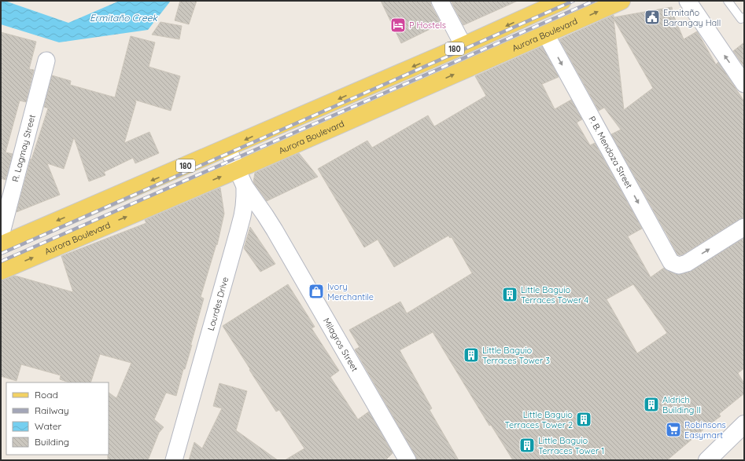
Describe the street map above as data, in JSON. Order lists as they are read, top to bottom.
{
  "streets": {
    "main road": ["Aurora Boulevard", "180"],
    "street": [
      "R. Lagmay Street",
      "P. B. Mendoza Street",
      "Lourdes Drive",
      "Milagros Street"
    ]
  },
  "crossings": [
    ["Aurora Boulevard", "P. B. Mendoza Street"],
    ["Aurora Boulevard", "Lourdes Drive"],
    ["180", "Lourdes Drive"],
    ["Lourdes Drive", "Milagros Street"]
  ],
  "one_way": ["P. B. Mendoza Street"],
  "water": ["Ermitaño Creek"],
  "places": {
    "public building": ["Ermitaño Barangay Hall"],
    "hotel": ["P Hostels"],
    "shop": ["Ivory Merchantile"],
    "building": [
      "Little Baguio Terraces Tower 4",
      "Little Baguio Terraces Tower 3",
      "Aldrich Building II",
      "Little Baguio Terraces Tower 2",
      "Little Baguio Terraces Tower 1"
    ],
    "supermarket": ["Robinsons Easymart"]
  },
  "legend": [
    "Road",
    "Railway",
    "Water",
    "Building"
  ]
}
